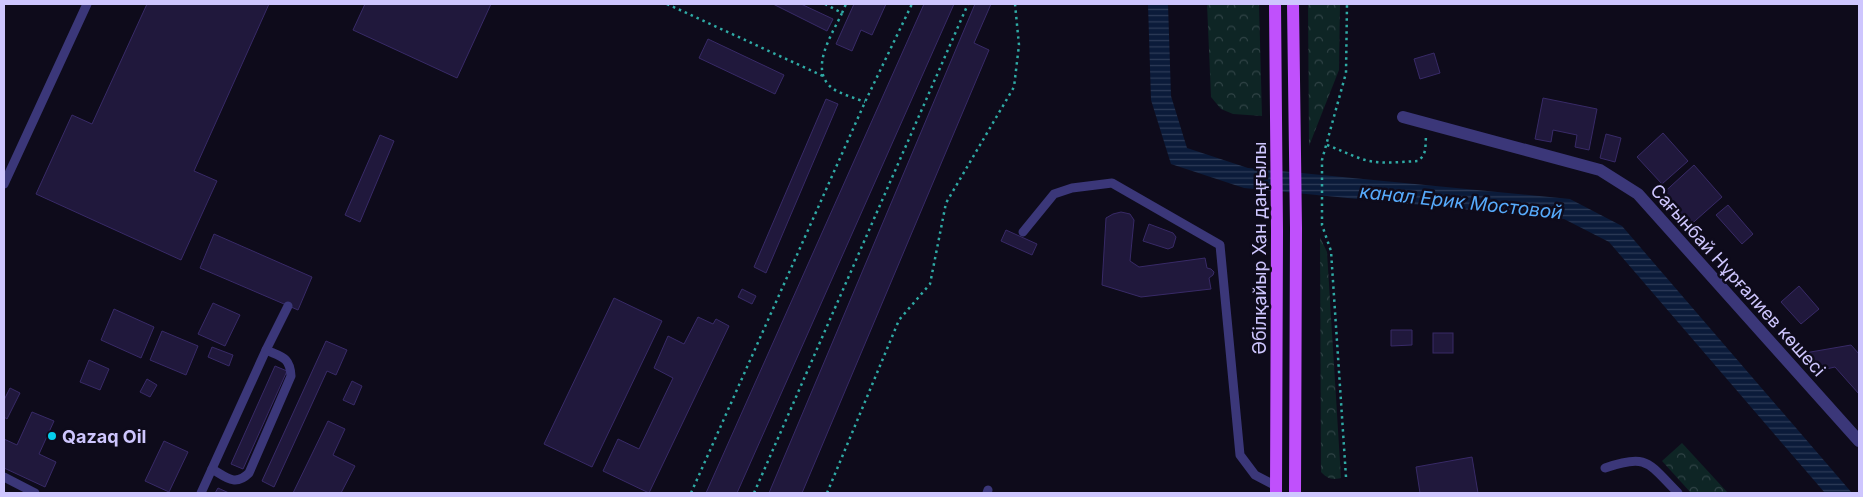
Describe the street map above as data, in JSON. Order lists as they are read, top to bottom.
{
  "streets": {
    "main road": ["Әбілқайыр Хан даңғылы"],
    "street": ["Сағынбай Нұрғалиев көшесі"]
  },
  "water": ["канал Ерик Мостовой"],
  "places": ["Qazaq Oil"]
}
